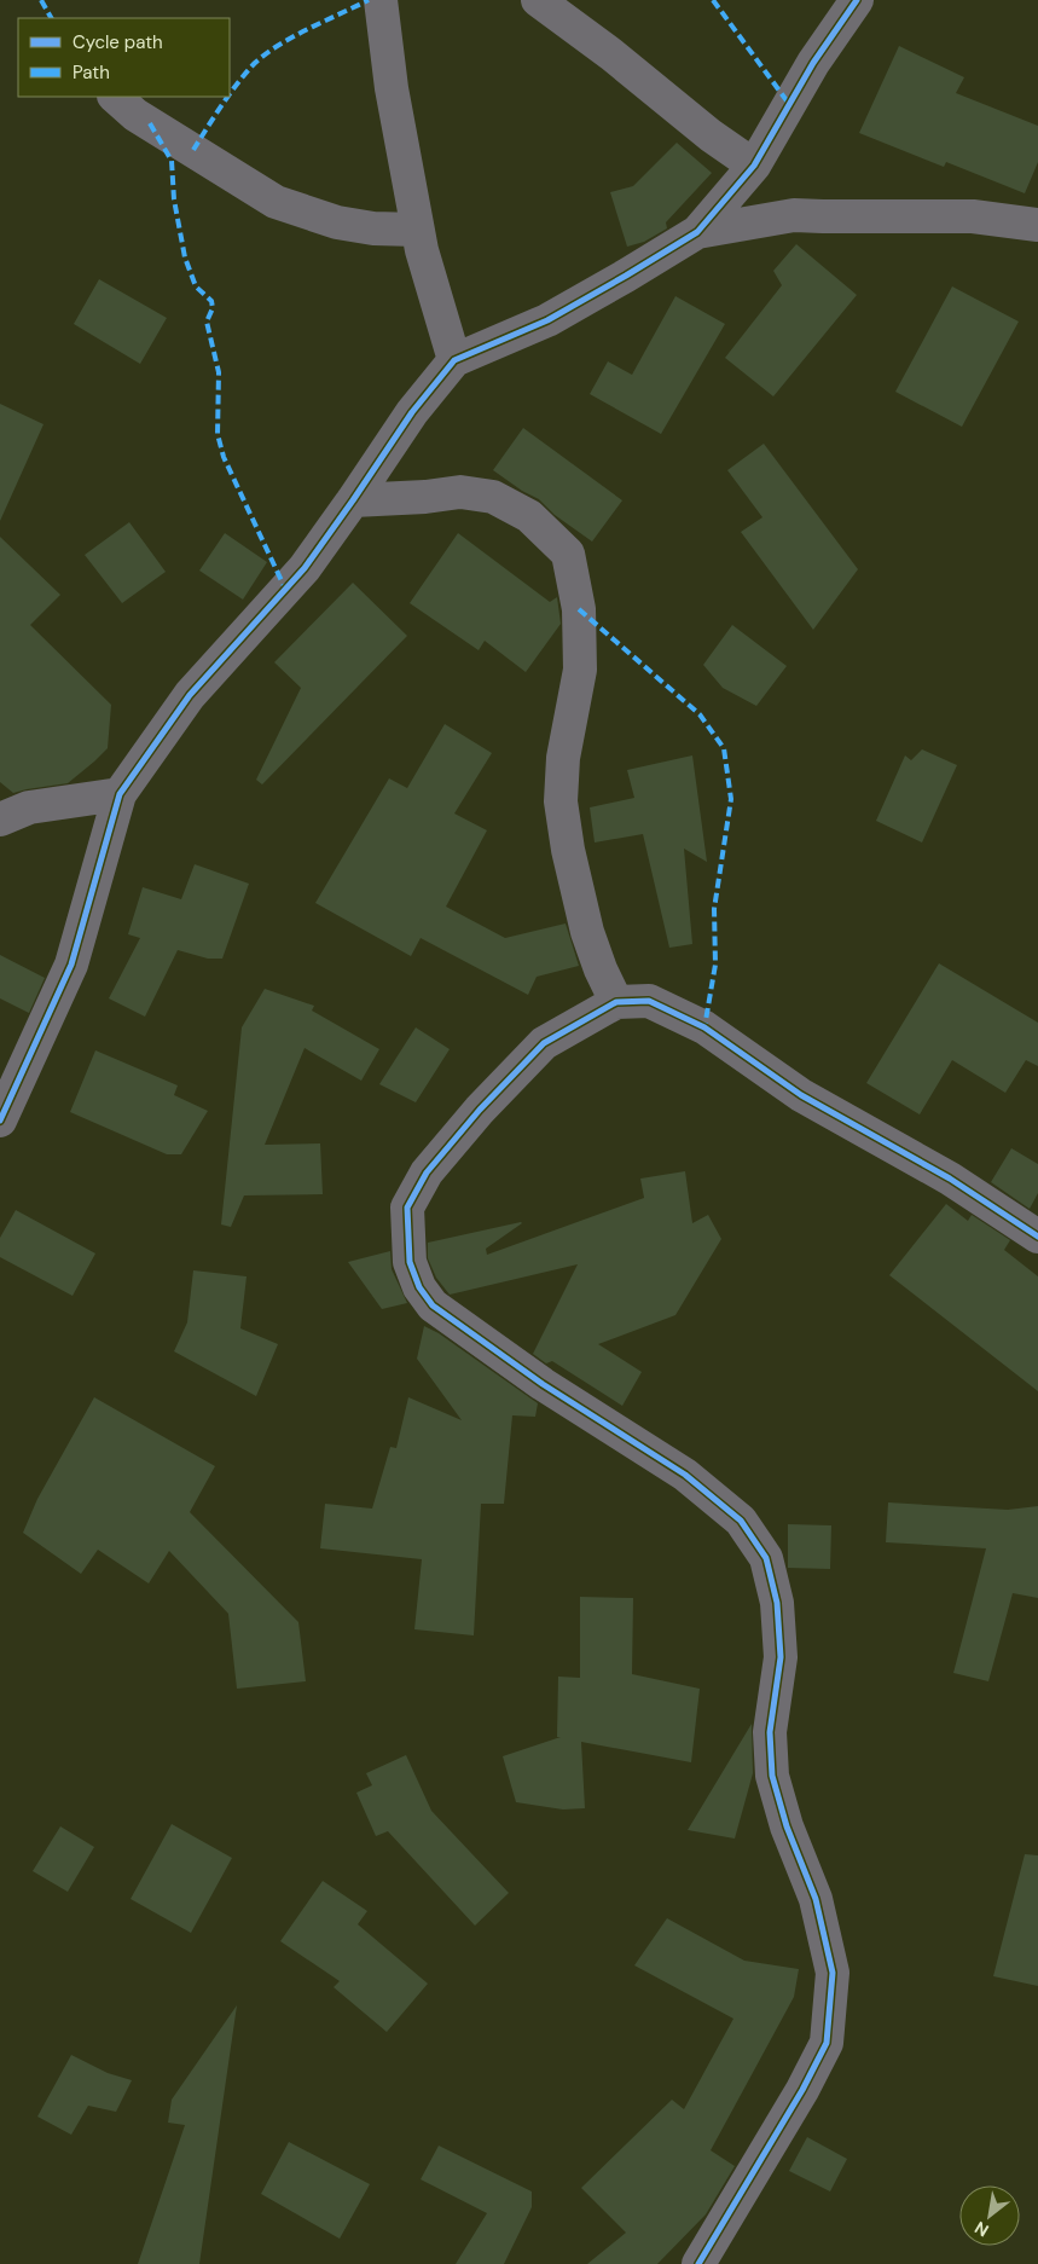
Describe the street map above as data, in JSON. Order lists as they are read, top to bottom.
{
  "legend": ["Cycle path", "Path"],
  "north": "bottom left"
}
